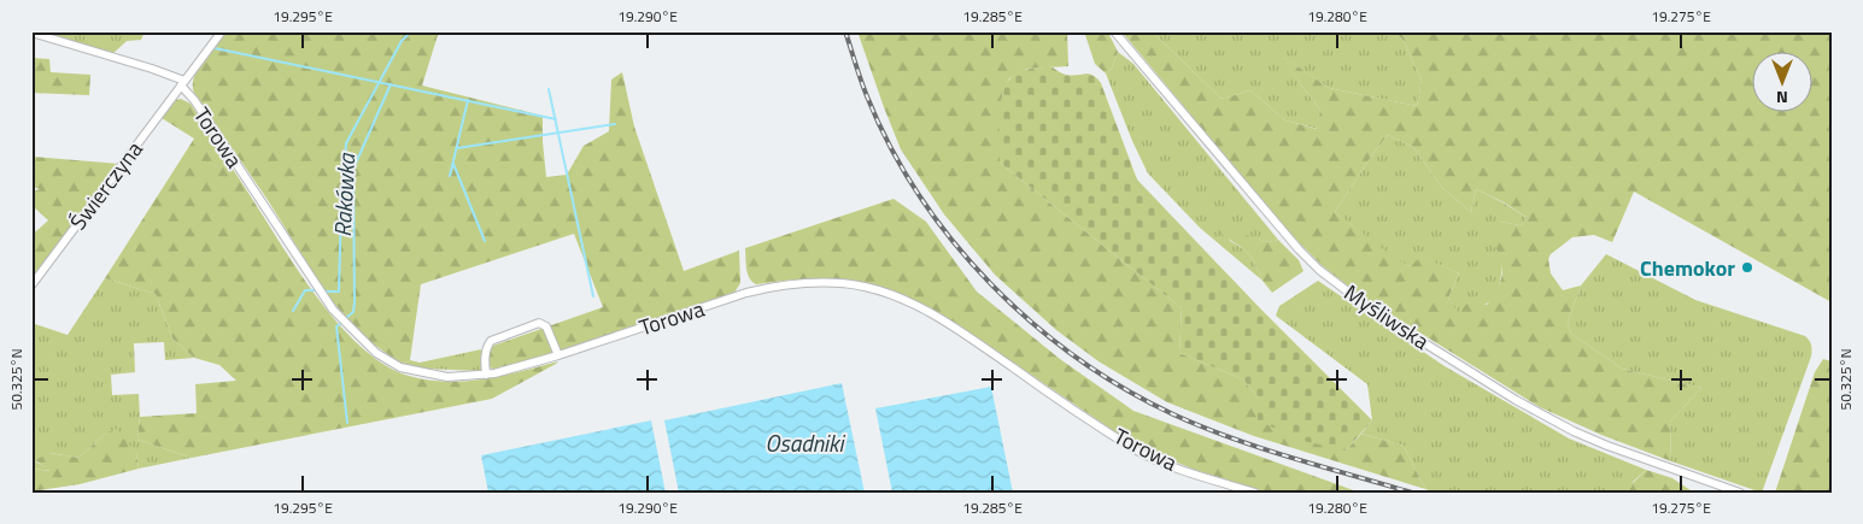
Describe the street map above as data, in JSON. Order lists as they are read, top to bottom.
{
  "streets": {
    "street": ["Torowa", "Świerczyna", "Myśliwska"]
  },
  "crossings": [
    ["Torowa", "Świerczyna"]
  ],
  "water": ["Rakówka", "Osadniki"],
  "places": ["Chemokor"],
  "north": "bottom",
  "coordinates": [
    "19.295°E",
    "19.290°E",
    "19.285°E",
    "19.280°E",
    "19.275°E",
    "50.325°N"
  ]
}
